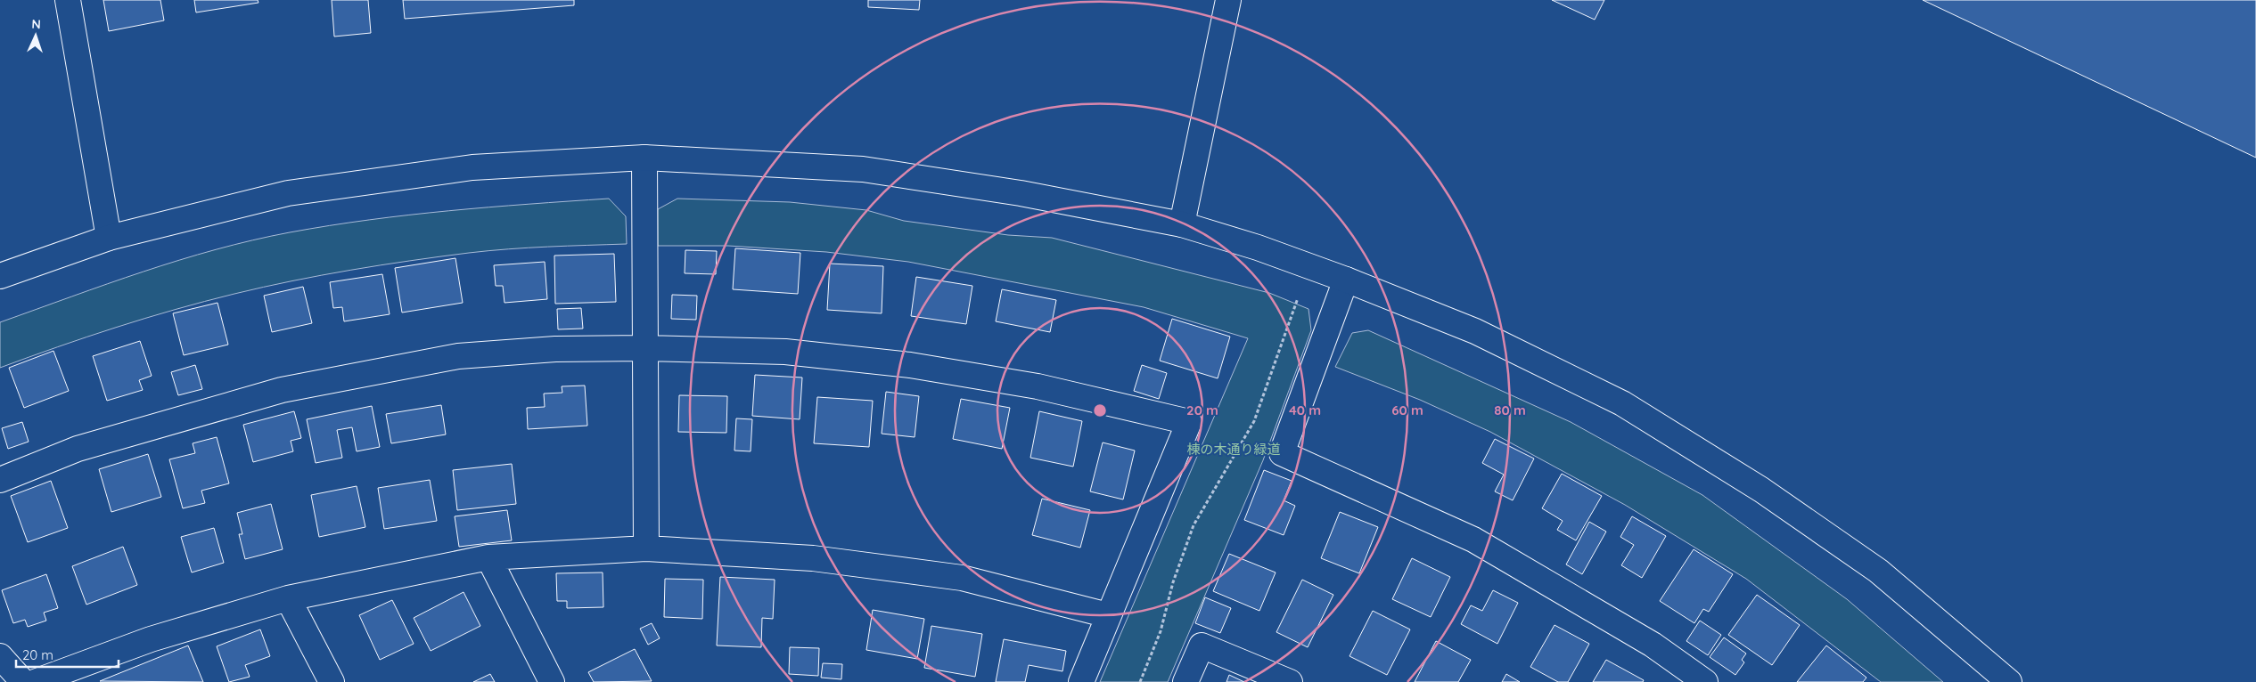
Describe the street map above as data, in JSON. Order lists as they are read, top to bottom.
{
  "parks": ["棟の木通り緑道"],
  "scale_bar": "20 m",
  "north": "top",
  "rings": [
    "20 m",
    "40 m",
    "60 m",
    "80 m"
  ]
}
